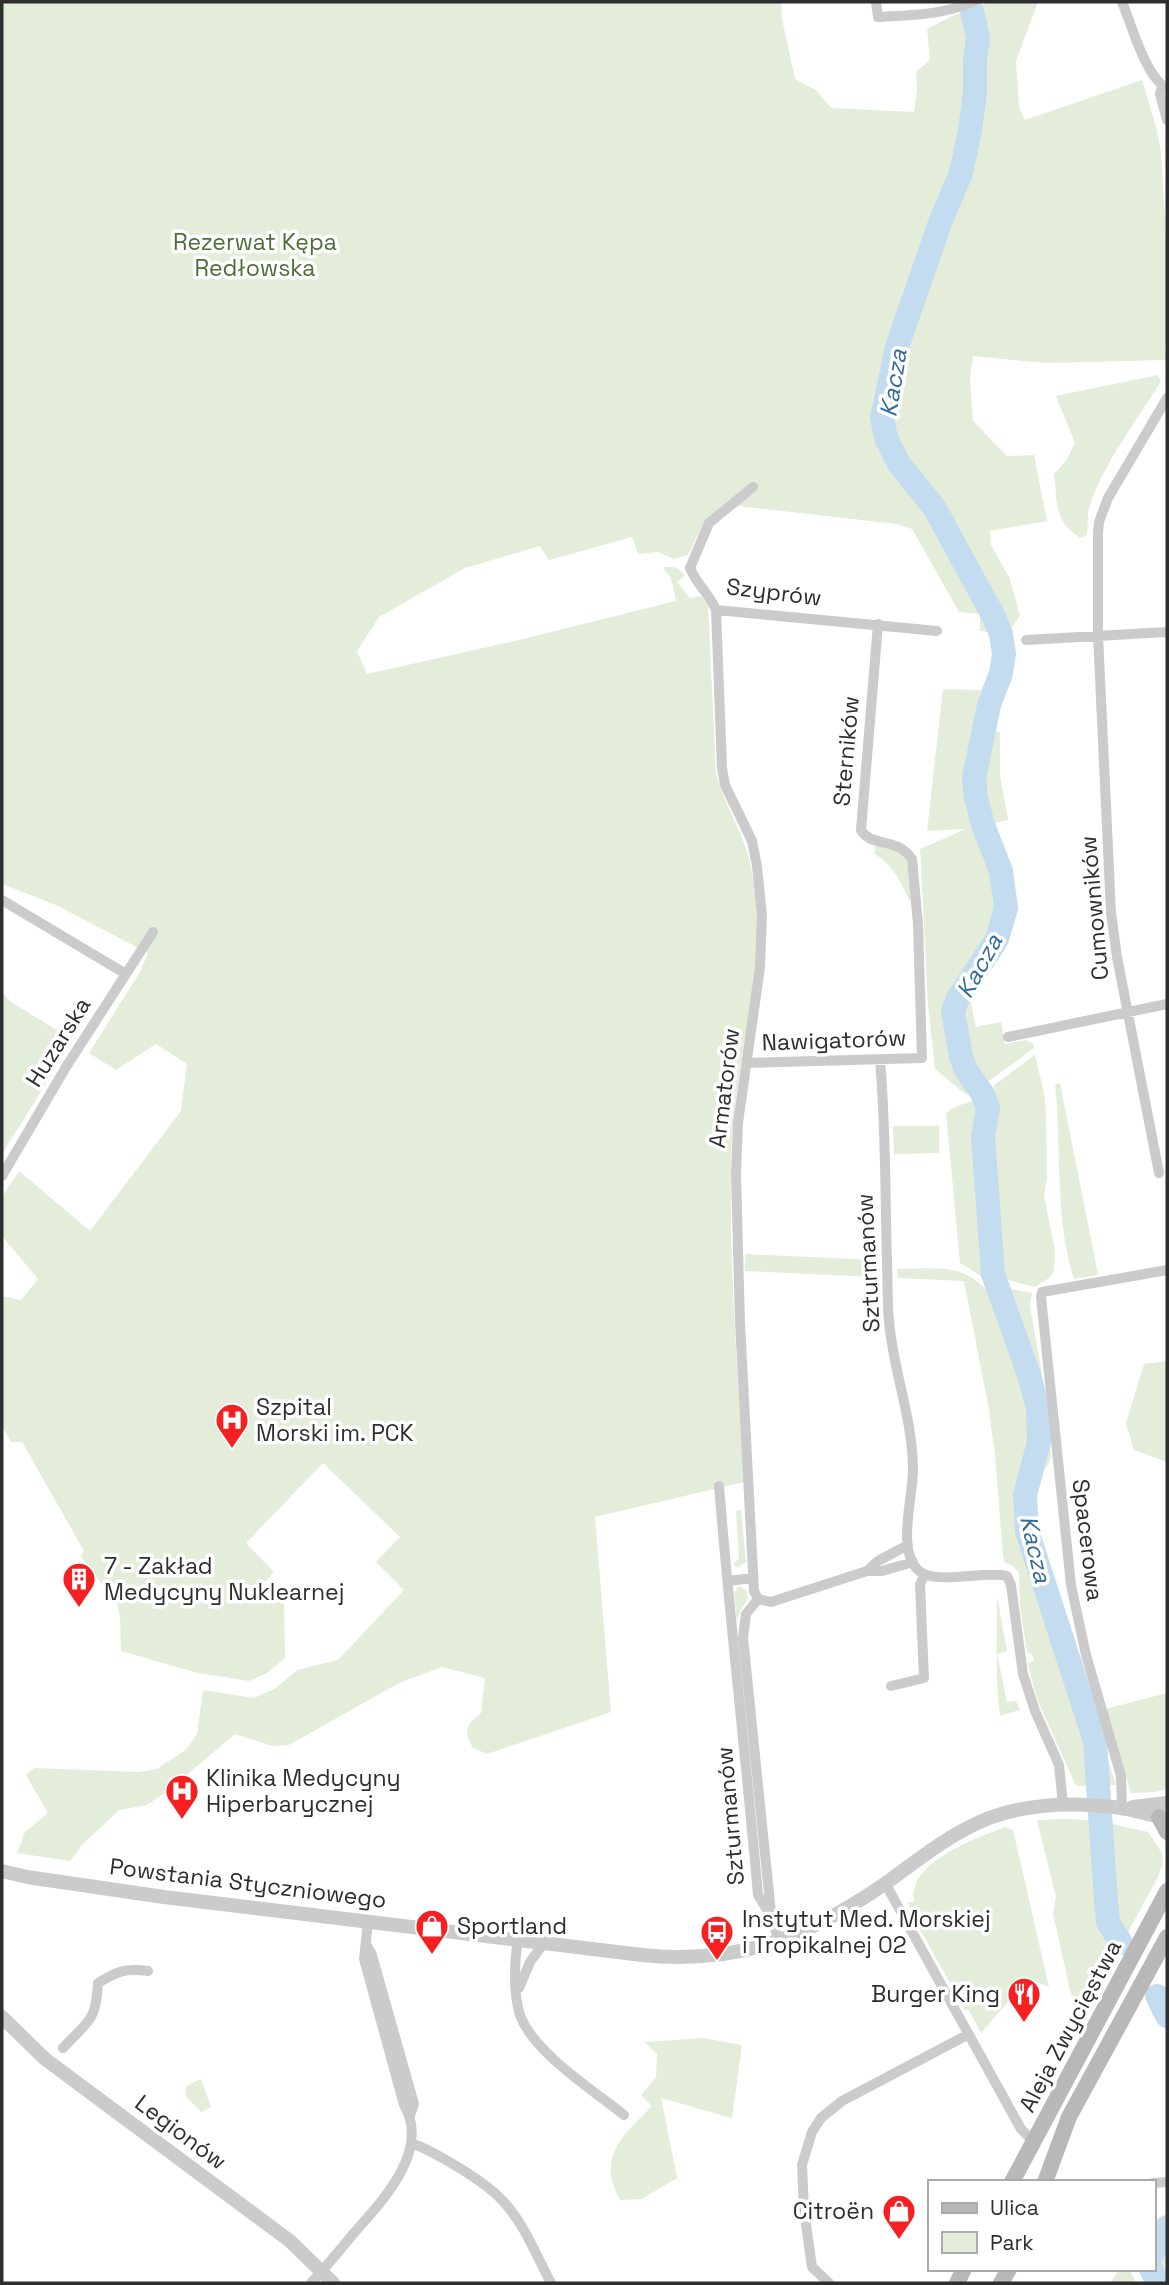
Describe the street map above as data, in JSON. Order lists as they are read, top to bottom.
{
  "streets": {
    "main road": ["Aleja Zwycięstwa"],
    "street": [
      "Szyprów",
      "Sterników",
      "Cumowników",
      "Nawigatorów",
      "Huzarska",
      "Armatorów",
      "Szturmanów",
      "Spacerowa",
      "Powstania Styczniowego",
      "Legionów"
    ]
  },
  "crossings": [
    ["Szyprów", "Sterników"],
    ["Szyprów", "Armatorów"],
    ["Sterników", "Nawigatorów"],
    ["Nawigatorów", "Armatorów"],
    ["Nawigatorów", "Szturmanów"],
    ["Armatorów", "Szturmanów"],
    ["Szturmanów", "Powstania Styczniowego"],
    ["Spacerowa", "Powstania Styczniowego"]
  ],
  "water": ["Kacza"],
  "parks": ["Rezerwat Kępa Redłowska"],
  "places": {
    "hospital": ["Szpital Morski im. PCK", "Klinika Medycyny Hiperbarycznej"],
    "building": ["7 - Zakład Medycyny Nuklearnej"],
    "shop": ["Sportland", "Citroën"],
    "bus stop": ["Instytut Med. Morskiej i Tropikalnej 02"],
    "restaurant": ["Burger King"]
  },
  "legend": ["Ulica", "Park"]
}
